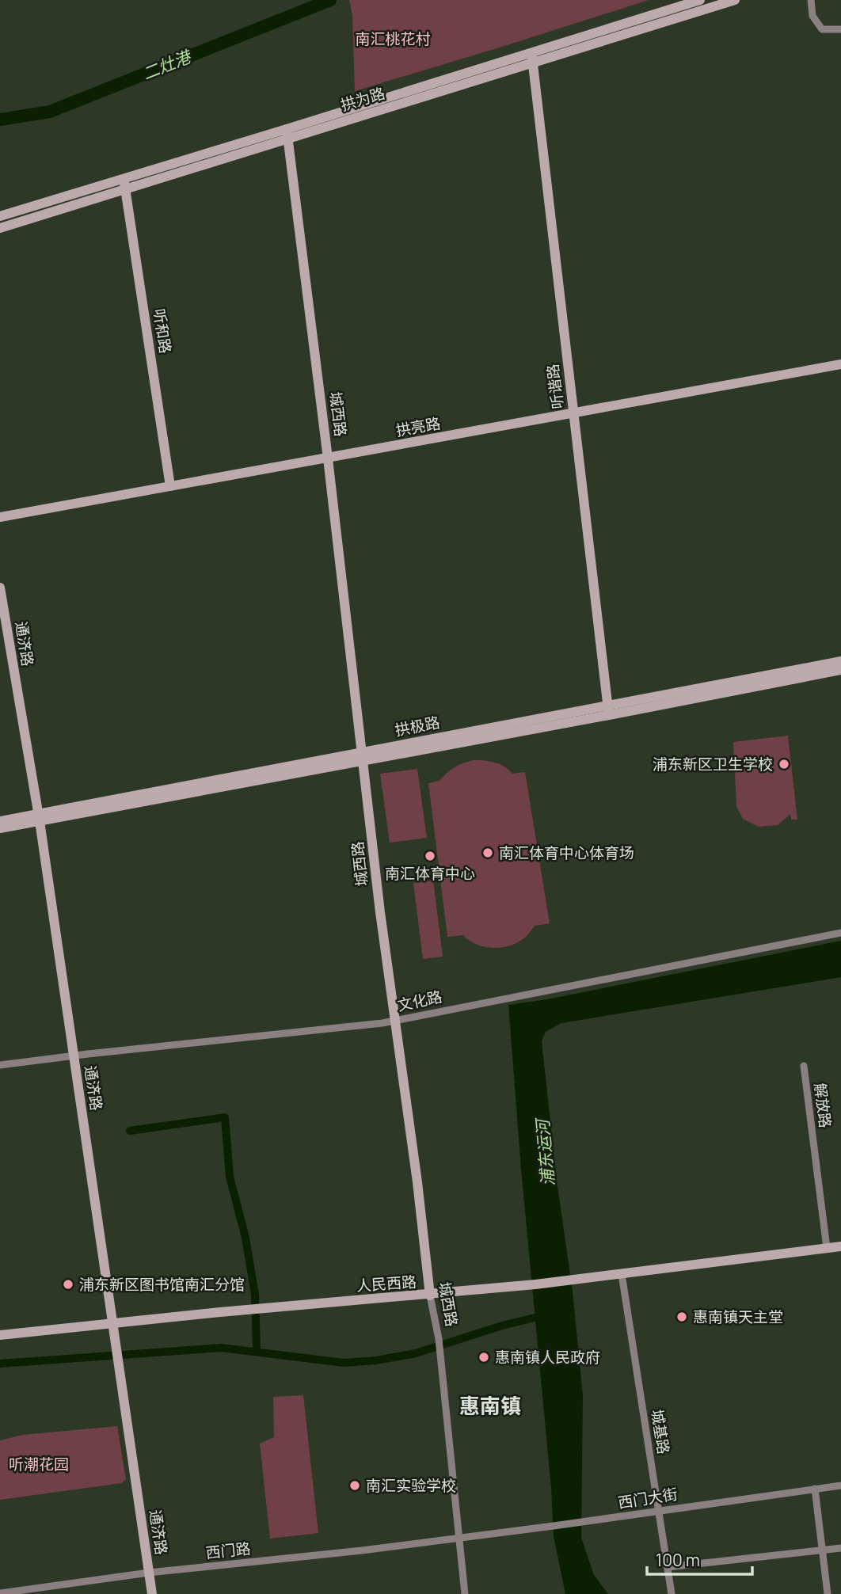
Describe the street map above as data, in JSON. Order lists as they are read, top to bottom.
{
  "streets": {
    "street": [
      "拱为路",
      "听和路",
      "听谐路",
      "城西路",
      "拱亮路",
      "通济路",
      "拱极路",
      "文化路",
      "解放路",
      "人民西路",
      "城基路",
      "西门大街",
      "西门路"
    ]
  },
  "crossings": [
    ["拱为路", "听和路"],
    ["拱为路", "听谐路"],
    ["拱为路", "城西路"],
    ["听和路", "拱亮路"],
    ["听谐路", "拱亮路"],
    ["听谐路", "拱极路"],
    ["城西路", "拱亮路"],
    ["城西路", "拱极路"],
    ["城西路", "文化路"],
    ["城西路", "人民西路"],
    ["城西路", "西门大街"],
    ["城西路", "西门路"],
    ["通济路", "拱极路"],
    ["通济路", "文化路"],
    ["通济路", "人民西路"],
    ["通济路", "西门路"],
    ["解放路", "人民西路"],
    ["人民西路", "城基路"],
    ["城基路", "西门大街"],
    ["西门大街", "西门路"]
  ],
  "districts": ["惠南镇"],
  "water": ["二灶港", "浦东运河"],
  "parks": ["南汇桃花村", "听潮花园"],
  "places": [
    "浦东新区卫生学校",
    "南汇体育中心体育场",
    "南汇体育中心",
    "浦东新区图书馆南汇分馆",
    "惠南镇天主堂",
    "惠南镇人民政府",
    "南汇实验学校"
  ],
  "scale_bar": "100 m"
}
